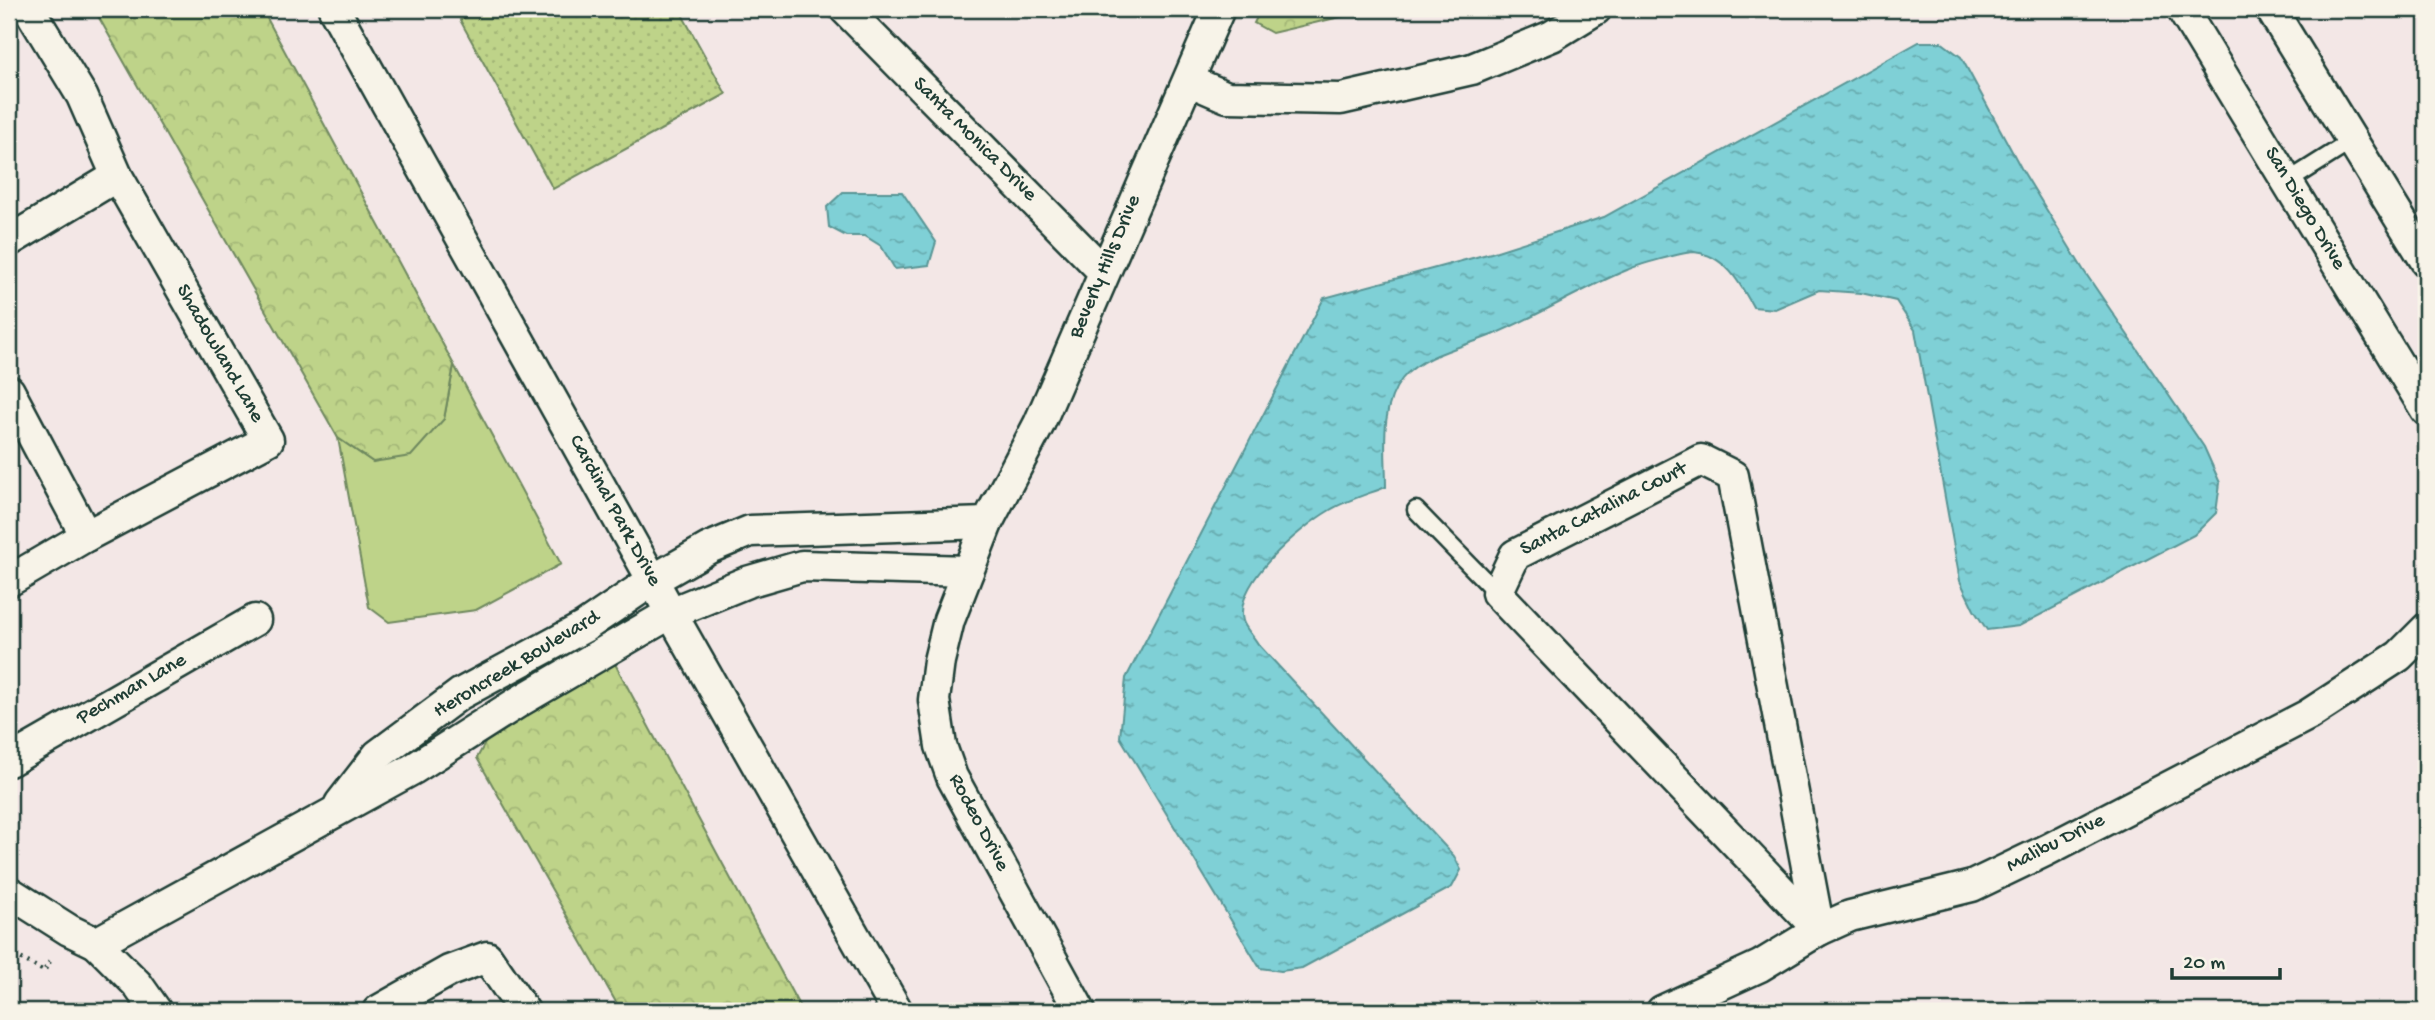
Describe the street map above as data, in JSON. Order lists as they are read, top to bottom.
{
  "streets": {
    "street": [
      "Santa Monica Drive",
      "San Diego Drive",
      "Beverly Hills Drive",
      "Shadowland Lane",
      "Santa Catalina Court",
      "Cardinal Park Drive",
      "Heroncreek Boulevard",
      "Pechman Lane",
      "Rodeo Drive",
      "Malibu Drive"
    ]
  },
  "crossings": [
    ["Santa Monica Drive", "Beverly Hills Drive"],
    ["Beverly Hills Drive", "Rodeo Drive"],
    ["Santa Catalina Court", "Malibu Drive"],
    ["Cardinal Park Drive", "Heroncreek Boulevard"]
  ],
  "scale_bar": "20 m"
}
